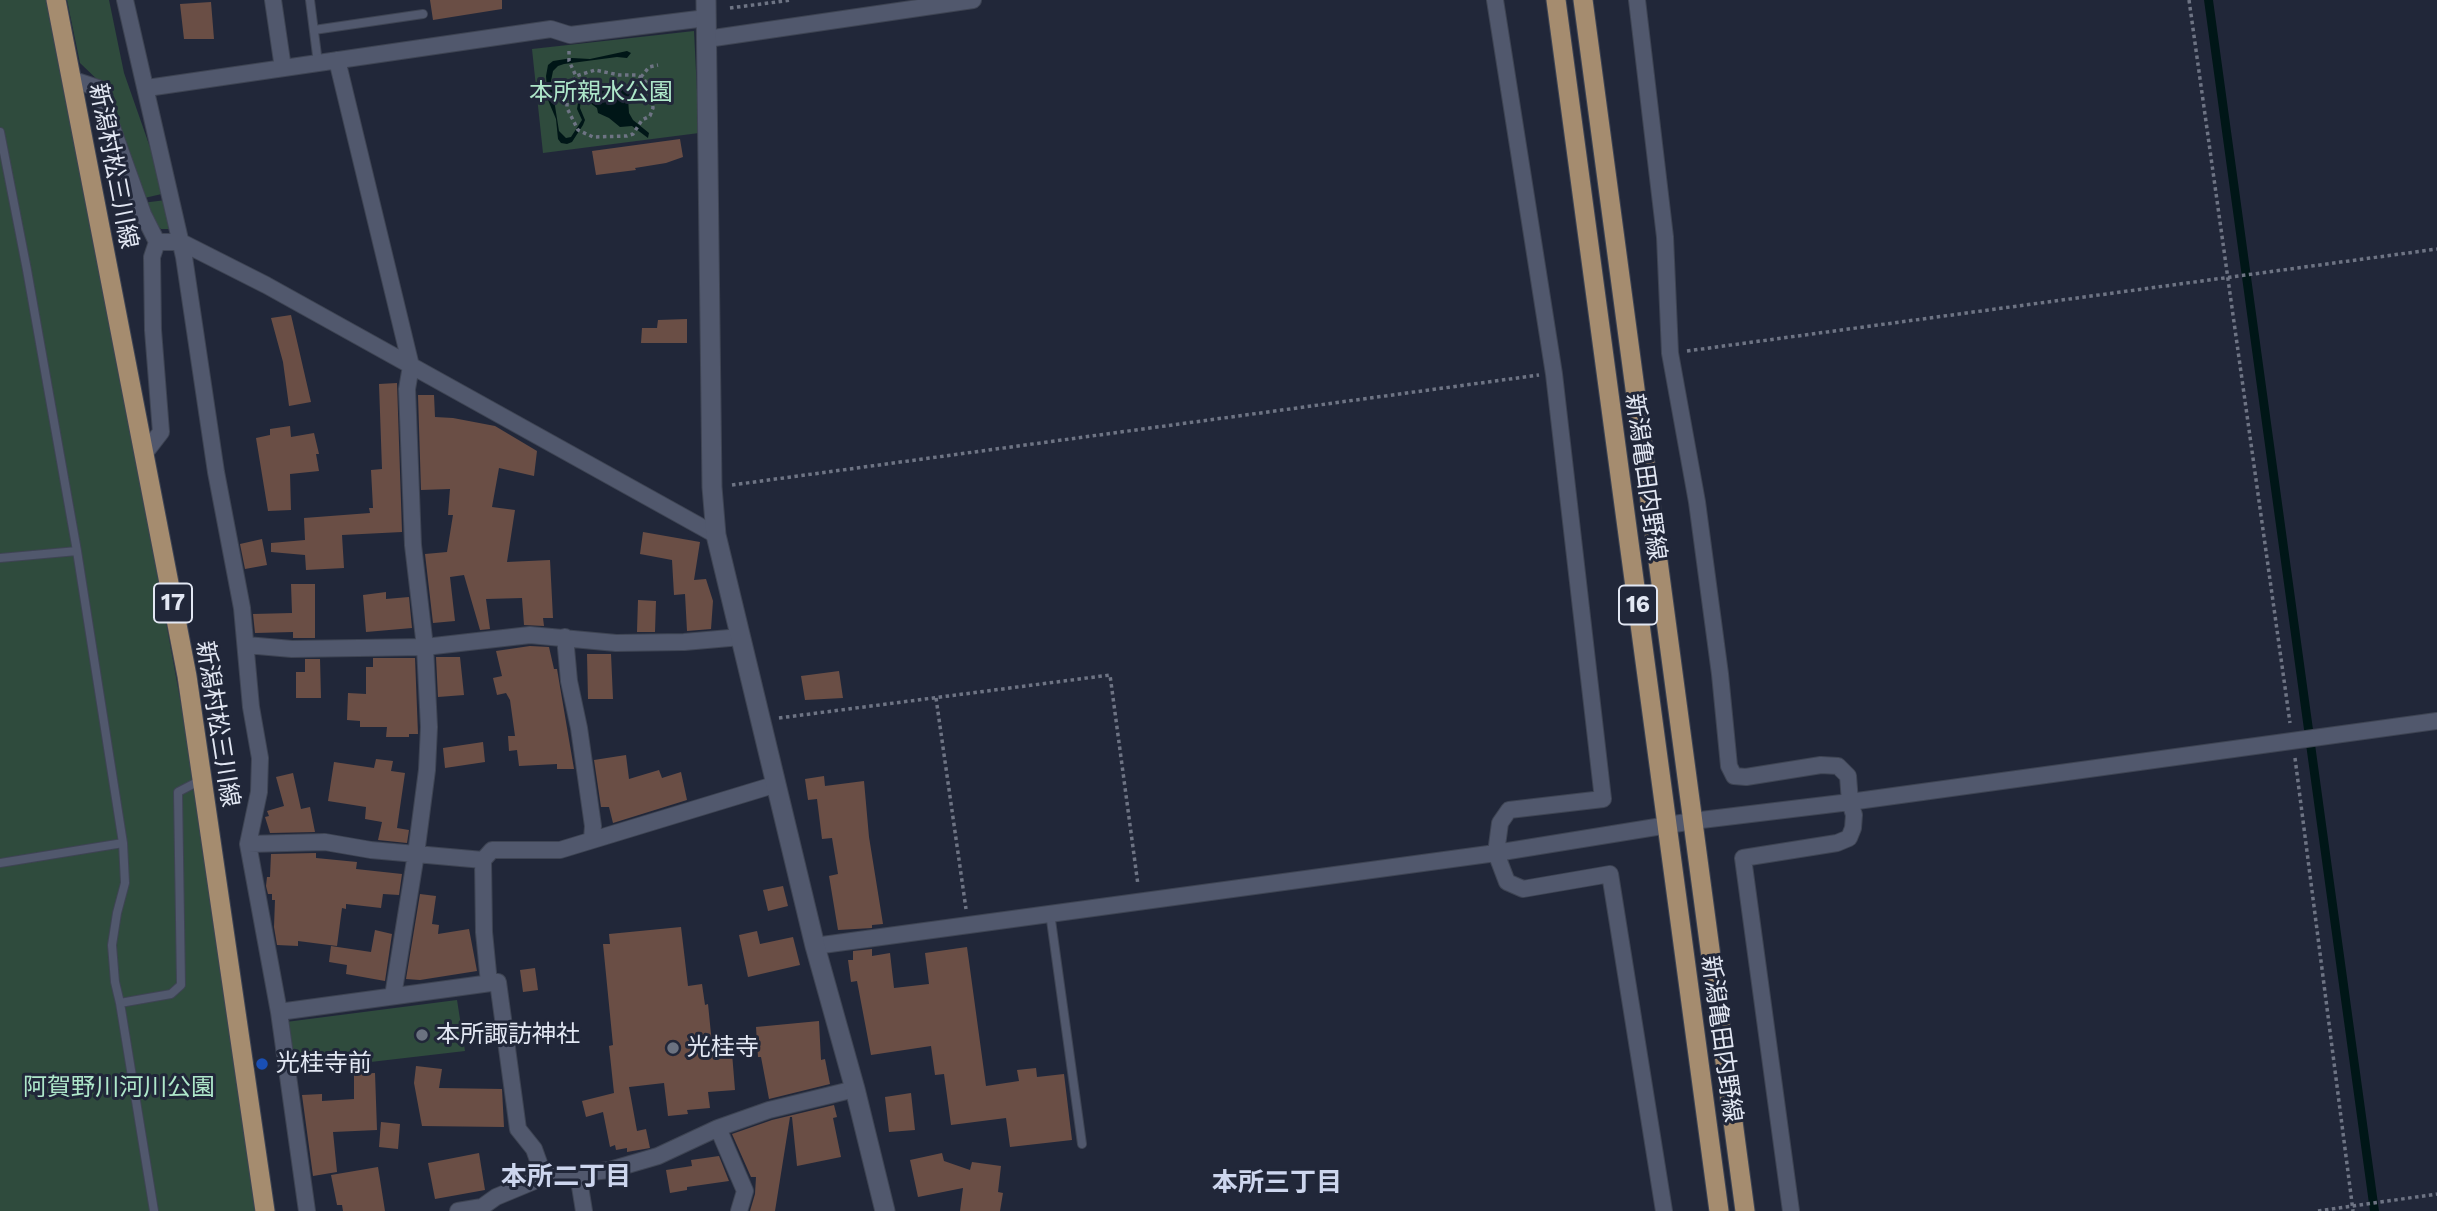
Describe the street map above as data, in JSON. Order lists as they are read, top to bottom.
{
  "streets": {
    "main road": [
      "新潟村松三川線",
      "新潟亀田内野線",
      "17",
      "16"
    ]
  },
  "districts": ["本所二丁目", "本所三丁目"],
  "parks": ["本所親水公園", "阿賀野川河川公園"],
  "places": ["本所諏訪神社", "光桂寺", "光桂寺前"]
}
